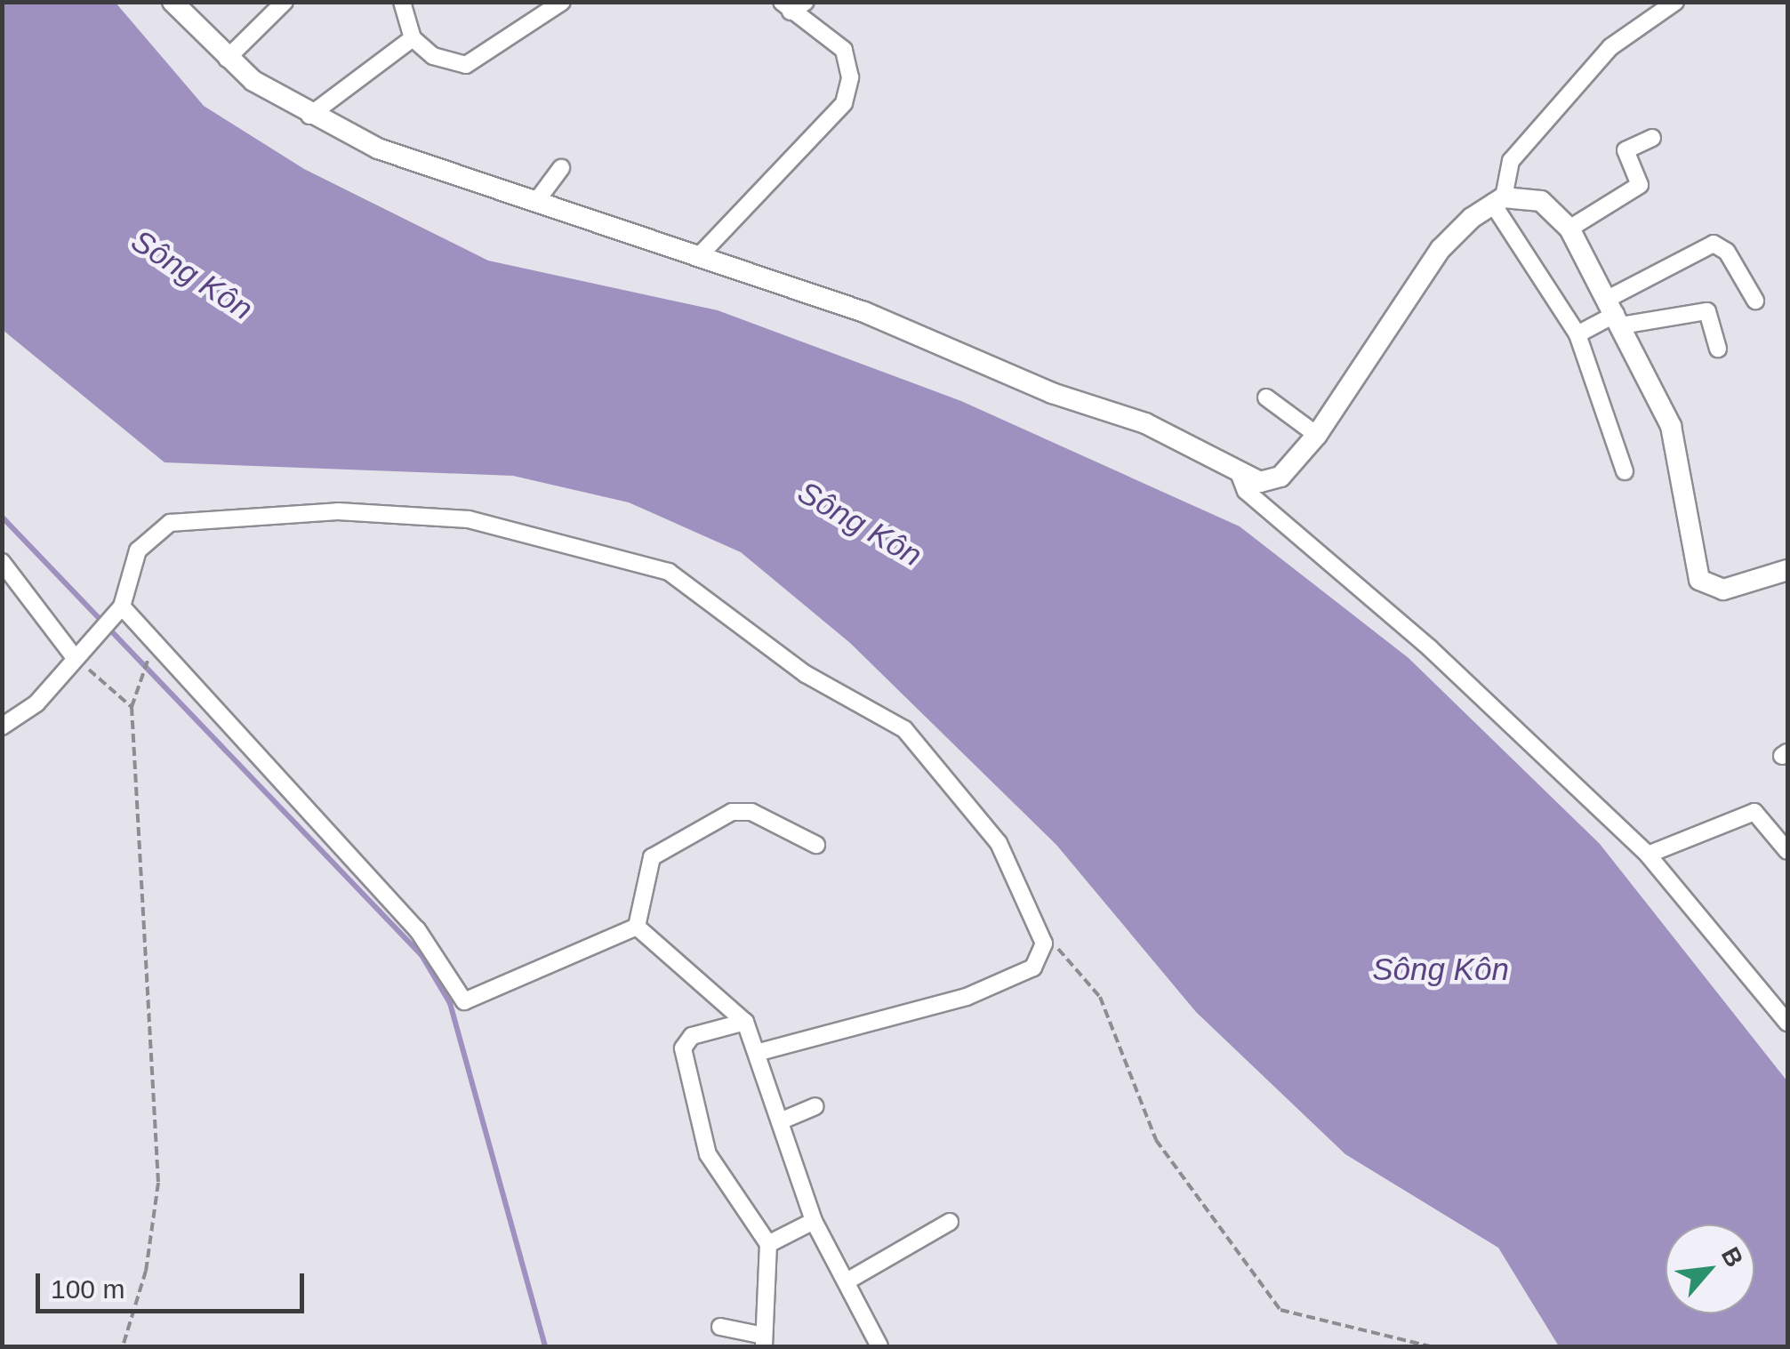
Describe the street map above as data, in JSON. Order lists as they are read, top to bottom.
{
  "water": ["Sông Kôn"],
  "scale_bar": "100 m",
  "north": "top right"
}
